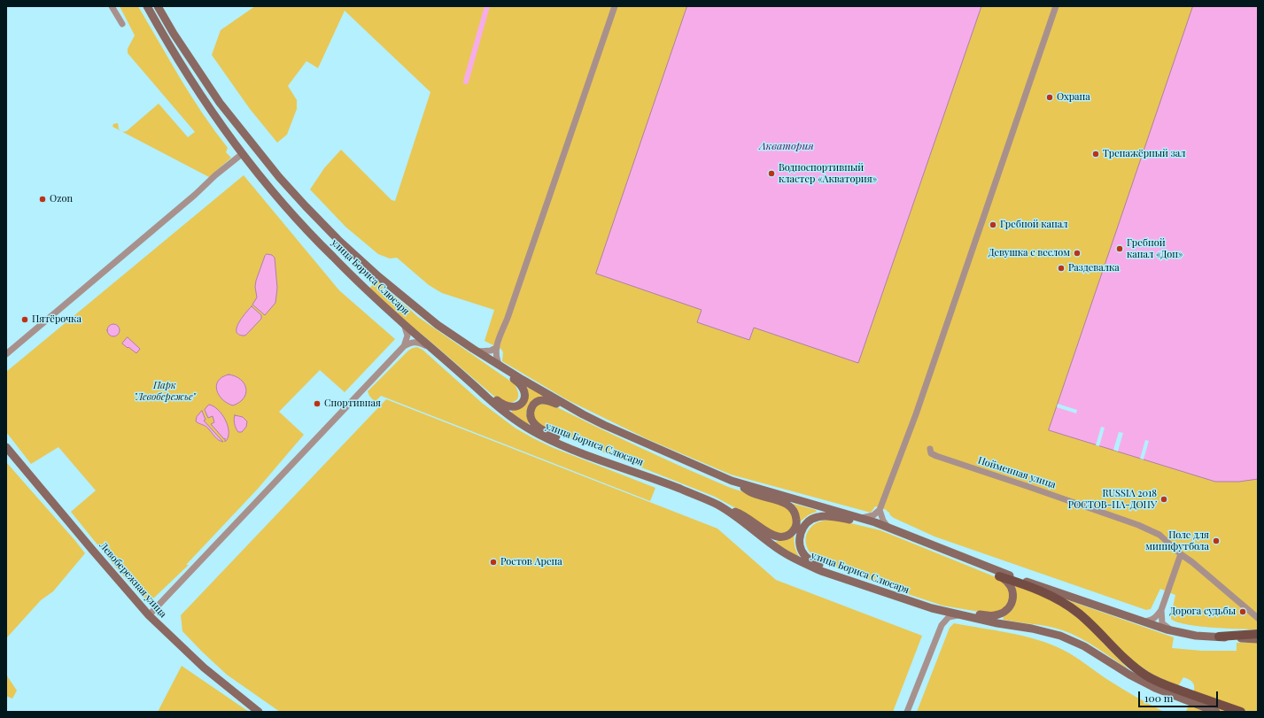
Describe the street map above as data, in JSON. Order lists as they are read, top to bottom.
{
  "streets": {
    "main road": ["улица Бориса Слюсаря", "Левобережная улица"],
    "street": ["Пойменная улица"]
  },
  "water": ["Акватория"],
  "parks": ["Парк \"Левобережье\""],
  "places": [
    "Охрана",
    "Тренажёрный зал",
    "Водноспортивный кластер «Акватория»",
    "Ozon",
    "Гребной канал",
    "Гребной канал «Дон»",
    "Девушка с веслом",
    "Раздевалка",
    "Пятёрочка",
    "Спортивная",
    "RUSSIA 2018 РОСТОВ-НА-ДОНУ",
    "Поле для минифутбола",
    "Ростов Арена",
    "Дорога судьбы"
  ],
  "scale_bar": "100 m"
}
